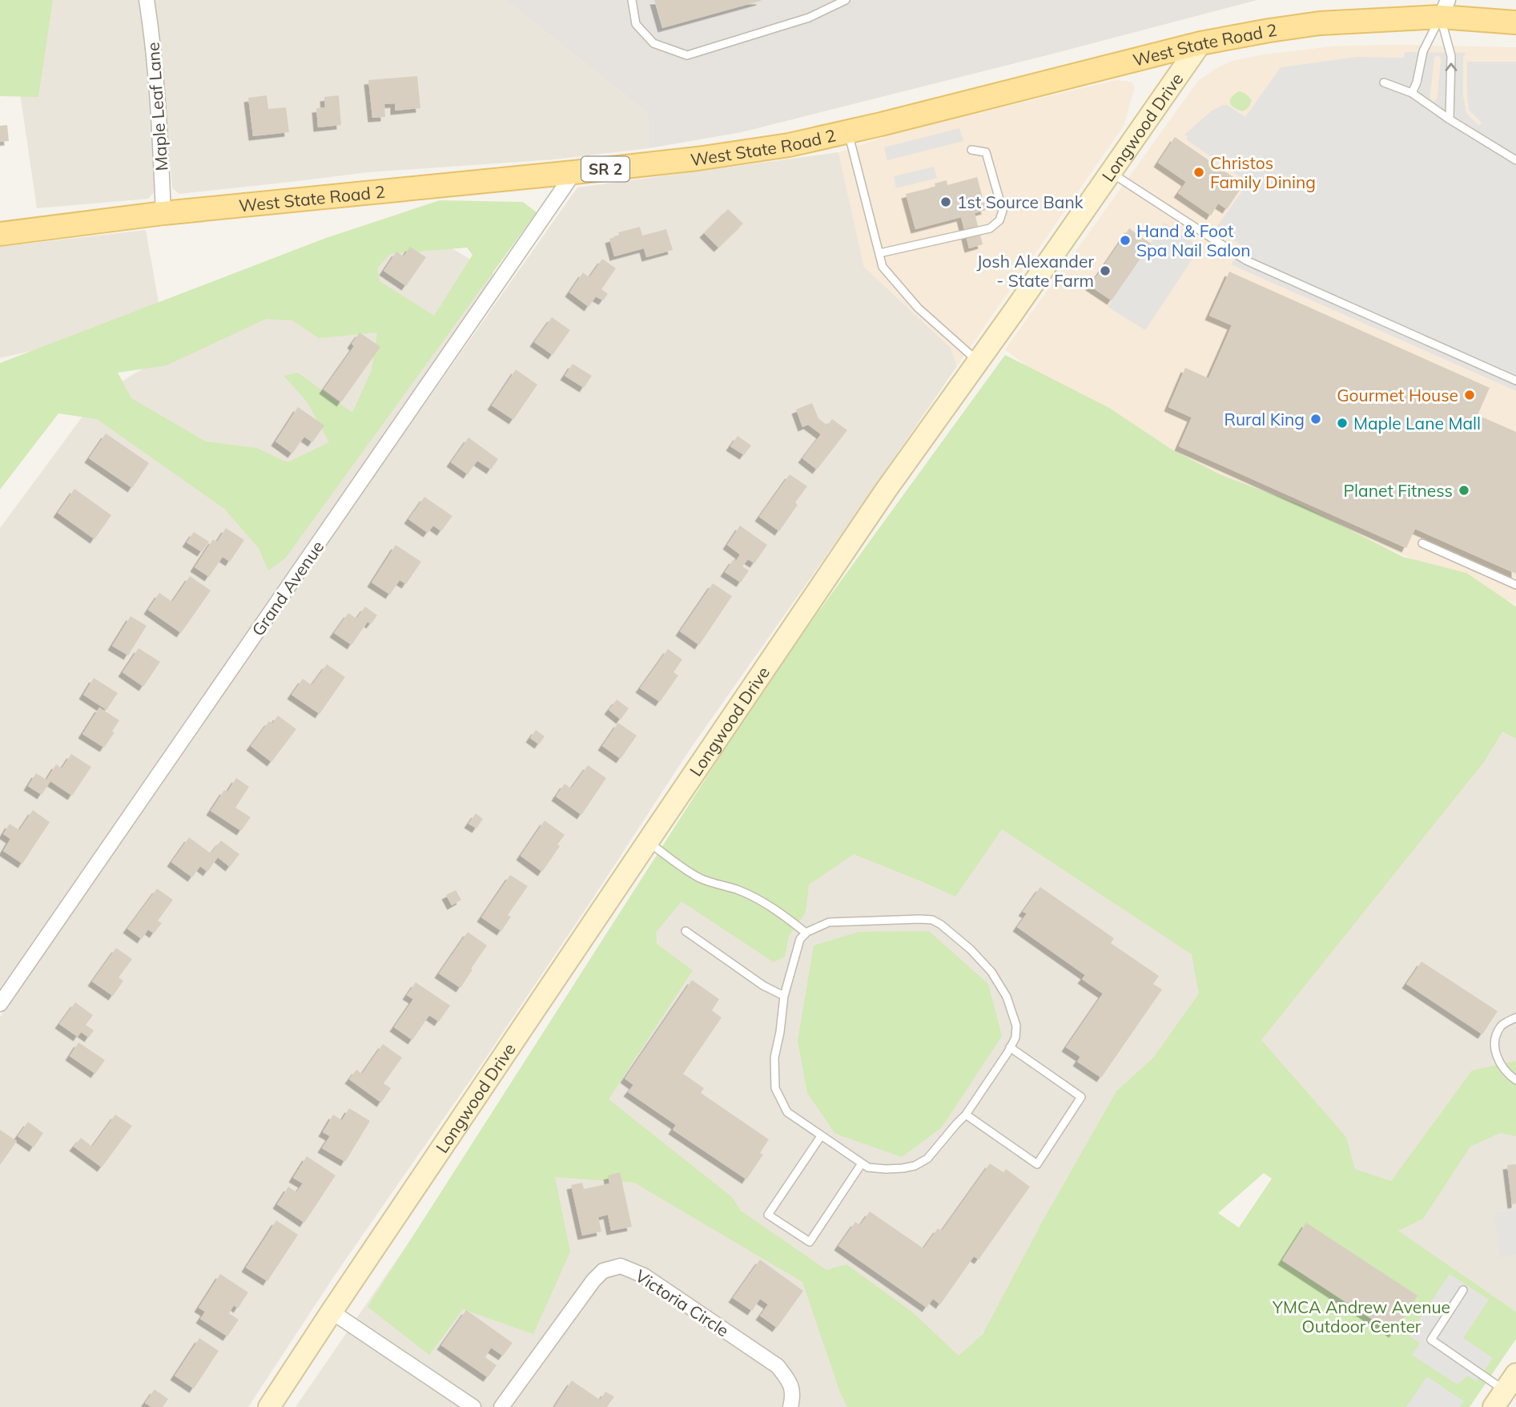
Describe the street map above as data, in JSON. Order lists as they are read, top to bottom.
{
  "streets": {
    "main road": ["West State Road 2", "Longwood Drive", "SR 2"],
    "street": ["Maple Leaf Lane", "Grand Avenue", "Victoria Circle"]
  },
  "crossings": [
    ["West State Road 2", "Maple Leaf Lane"],
    ["West State Road 2", "Longwood Drive"],
    ["West State Road 2", "Grand Avenue"]
  ],
  "parks": ["YMCA Andrew Avenue Outdoor Center"],
  "places": [
    "Christos Family Dining",
    "1st Source Bank",
    "Hand & Foot Spa Nail Salon",
    "Josh Alexander - State Farm",
    "Gourmet House",
    "Rural King",
    "Maple Lane Mall",
    "Planet Fitness"
  ]
}
